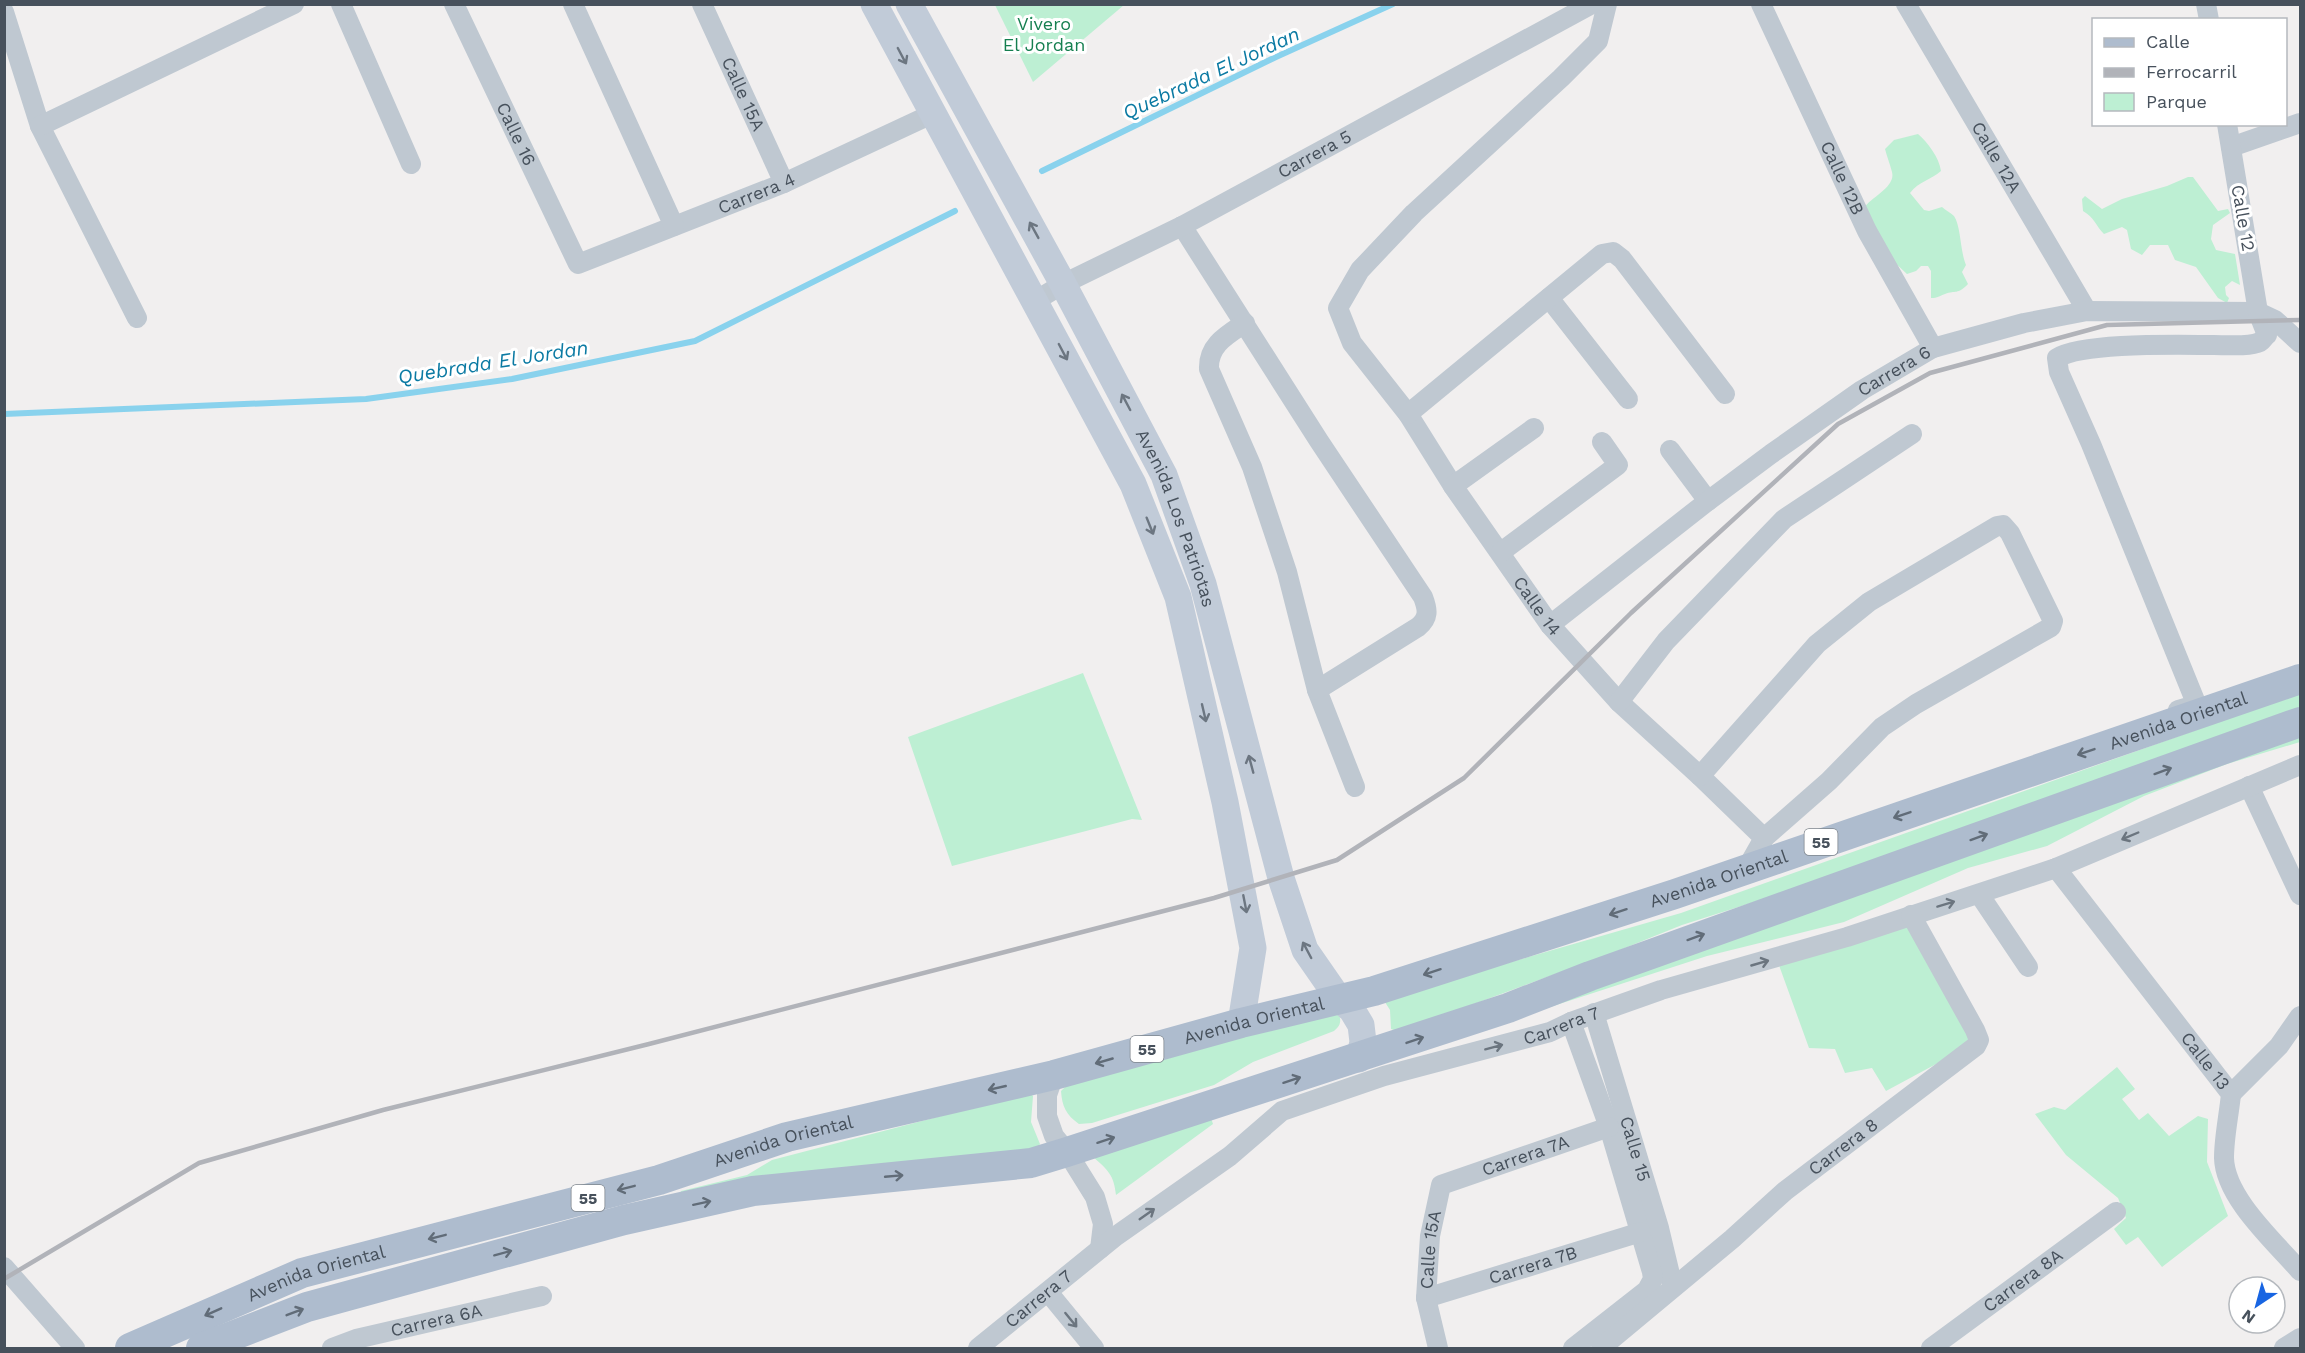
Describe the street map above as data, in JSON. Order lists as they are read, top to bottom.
{
  "streets": {
    "main road": ["Avenida Los Patriotas", "Avenida Oriental", "55"],
    "street": [
      "Calle 15A",
      "Calle 16",
      "Carrera 5",
      "Calle 12A",
      "Calle 12B",
      "Carrera 4",
      "Calle 12",
      "Carrera 6",
      "Calle 14",
      "Carrera 7",
      "Calle 13",
      "Carrera 8",
      "Calle 15",
      "Carrera 7A",
      "Carrera 7B",
      "Carrera 8A",
      "Carrera 6A"
    ]
  },
  "crossings": [
    ["Calle 15A", "Carrera 4"],
    ["Calle 15A", "Carrera 7A"],
    ["Calle 15A", "Carrera 7B"],
    ["Calle 16", "Carrera 4"],
    ["Carrera 5", "Avenida Los Patriotas"],
    ["Calle 12A", "Carrera 6"],
    ["Calle 12B", "Carrera 6"],
    ["Carrera 4", "Avenida Los Patriotas"],
    ["Calle 12", "Carrera 6"],
    ["Calle 12", "Avenida Oriental"],
    ["Carrera 6", "Calle 14"],
    ["Avenida Los Patriotas", "Avenida Oriental"],
    ["Carrera 7", "Calle 13"],
    ["Carrera 7", "Carrera 8"],
    ["Carrera 7", "Calle 15"],
    ["Carrera 8", "Calle 15"],
    ["Calle 15", "Carrera 7A"],
    ["Calle 15", "Carrera 7B"]
  ],
  "one_way": ["Carrera 7"],
  "water": ["Quebrada El Jordan"],
  "parks": ["Vivero El Jordan"],
  "legend": ["Calle", "Ferrocarril", "Parque"],
  "north": "bottom left"
}
